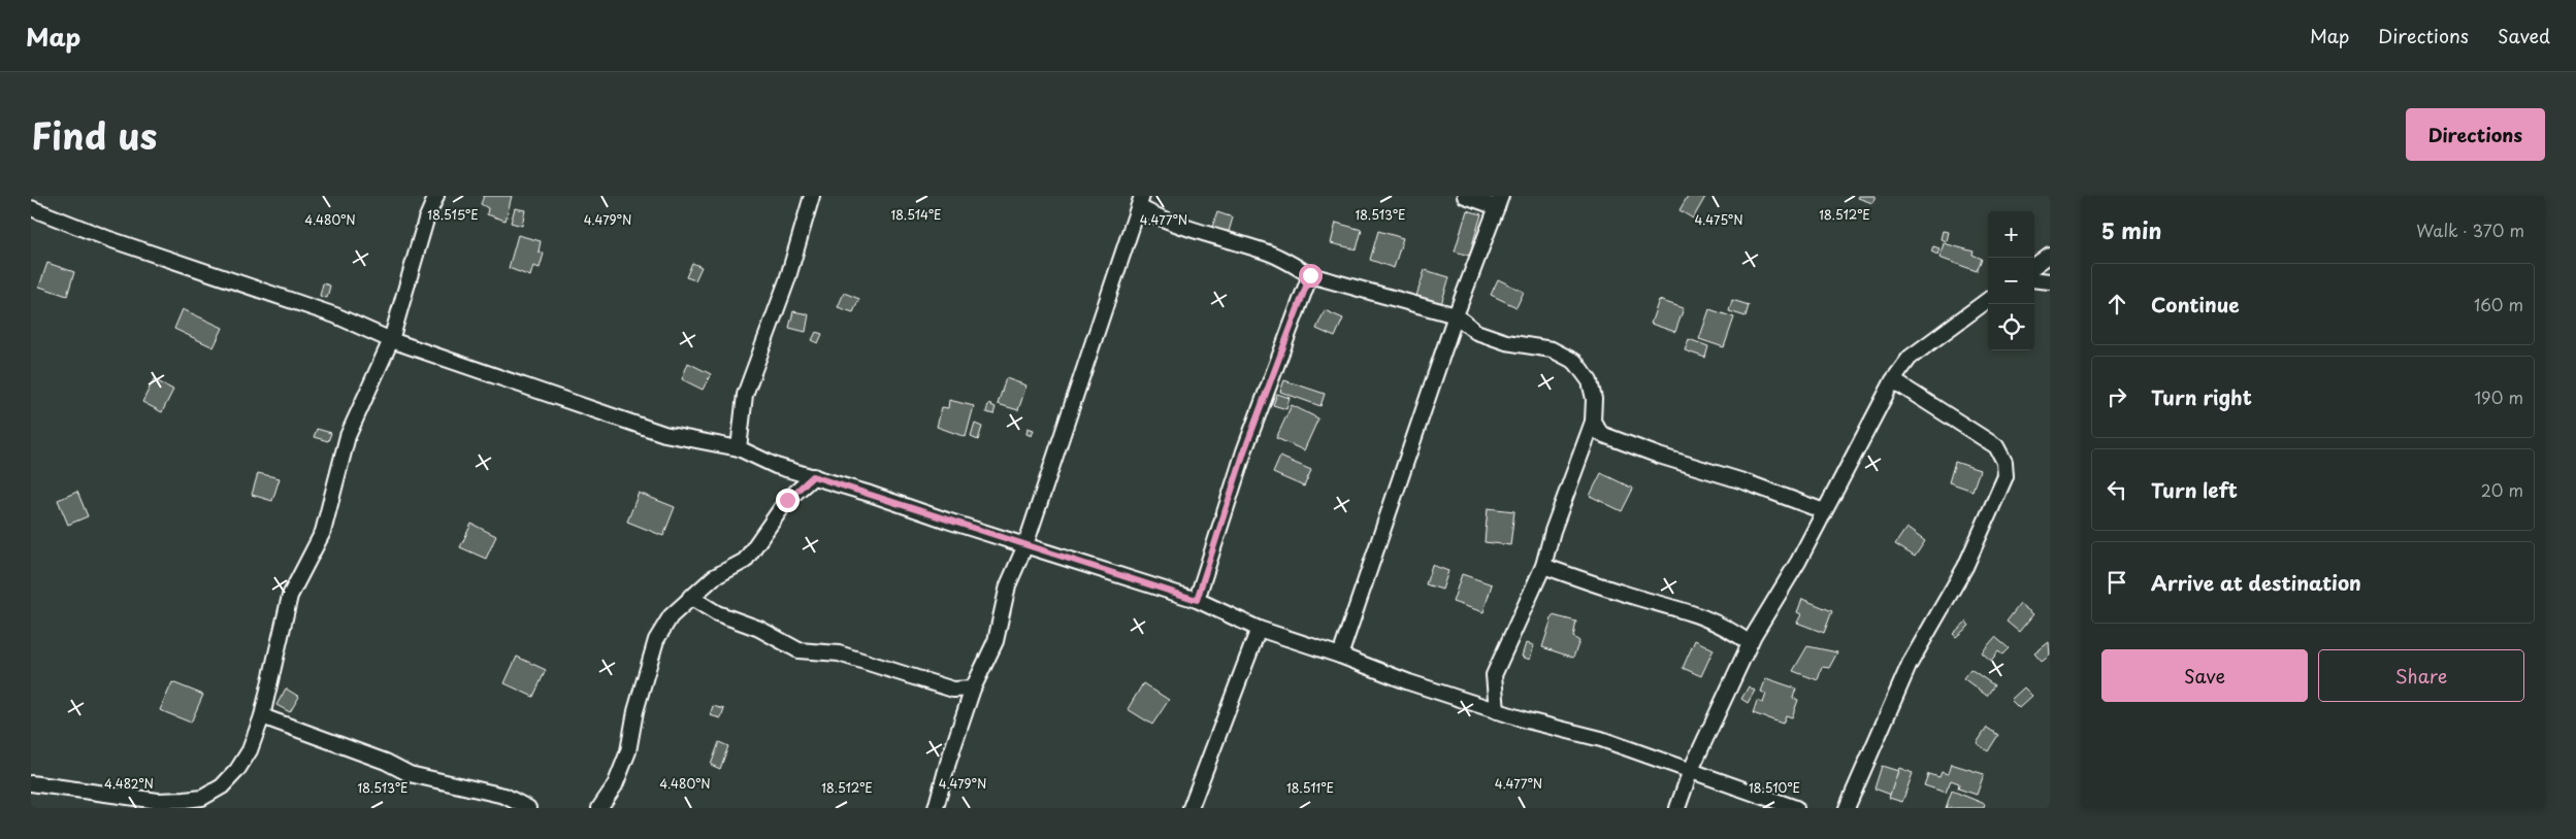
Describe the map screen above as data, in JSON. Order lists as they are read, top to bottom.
{
  "page": {
    "header": "Map",
    "nav": ["Map", "Directions", "Saved"],
    "title": "Find us",
    "buttons": [
      "Directions",
      ["Save", "Share"]
    ],
    "heading": ["5 min", "Walk · 370 m"],
    "map_buttons": ["+", "−"],
    "list": [
      ["Continue", "160 m"],
      ["Turn right", "190 m"],
      ["Turn left", "20 m"],
      "Arrive at destination"
    ]
  },
  "coordinates": [
    "18.513°E",
    "18.515°E",
    "18.514°E",
    "18.512°E",
    "4.480°N",
    "4.479°N",
    "4.477°N",
    "4.475°N",
    "4.482°N",
    "18.511°E",
    "18.510°E"
  ]
}
